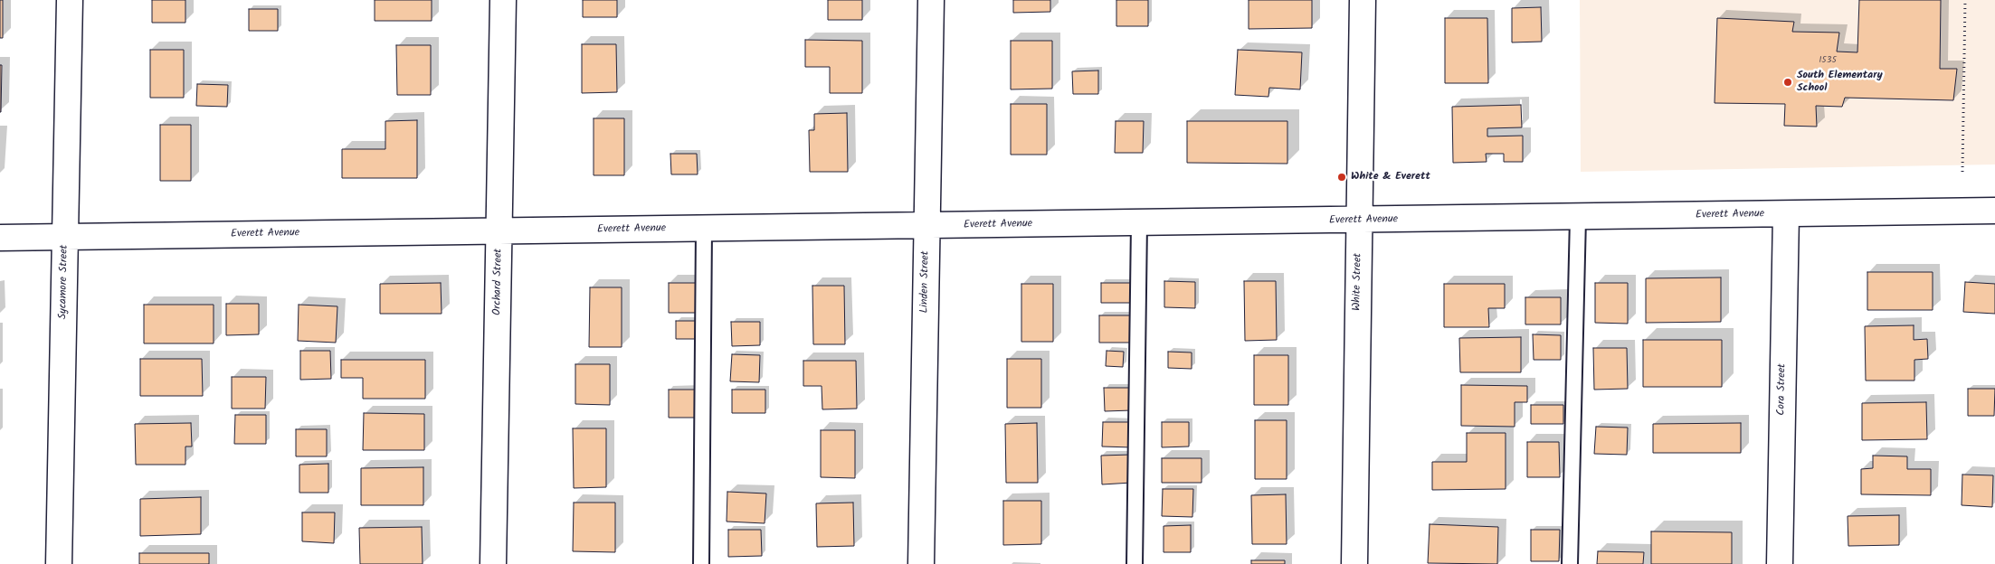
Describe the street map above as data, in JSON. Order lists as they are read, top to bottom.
{
  "streets": {
    "street": [
      "Everett Avenue",
      "Sycamore Street",
      "Orchard Street",
      "Linden Street",
      "White Street",
      "Cora Street"
    ]
  },
  "crossings": [
    ["Everett Avenue", "Sycamore Street"],
    ["Everett Avenue", "Orchard Street"],
    ["Everett Avenue", "Linden Street"],
    ["Everett Avenue", "White Street"],
    ["Everett Avenue", "Cora Street"]
  ],
  "places": ["South Elementary School", "White & Everett"],
  "house_numbers": ["1535"]
}
